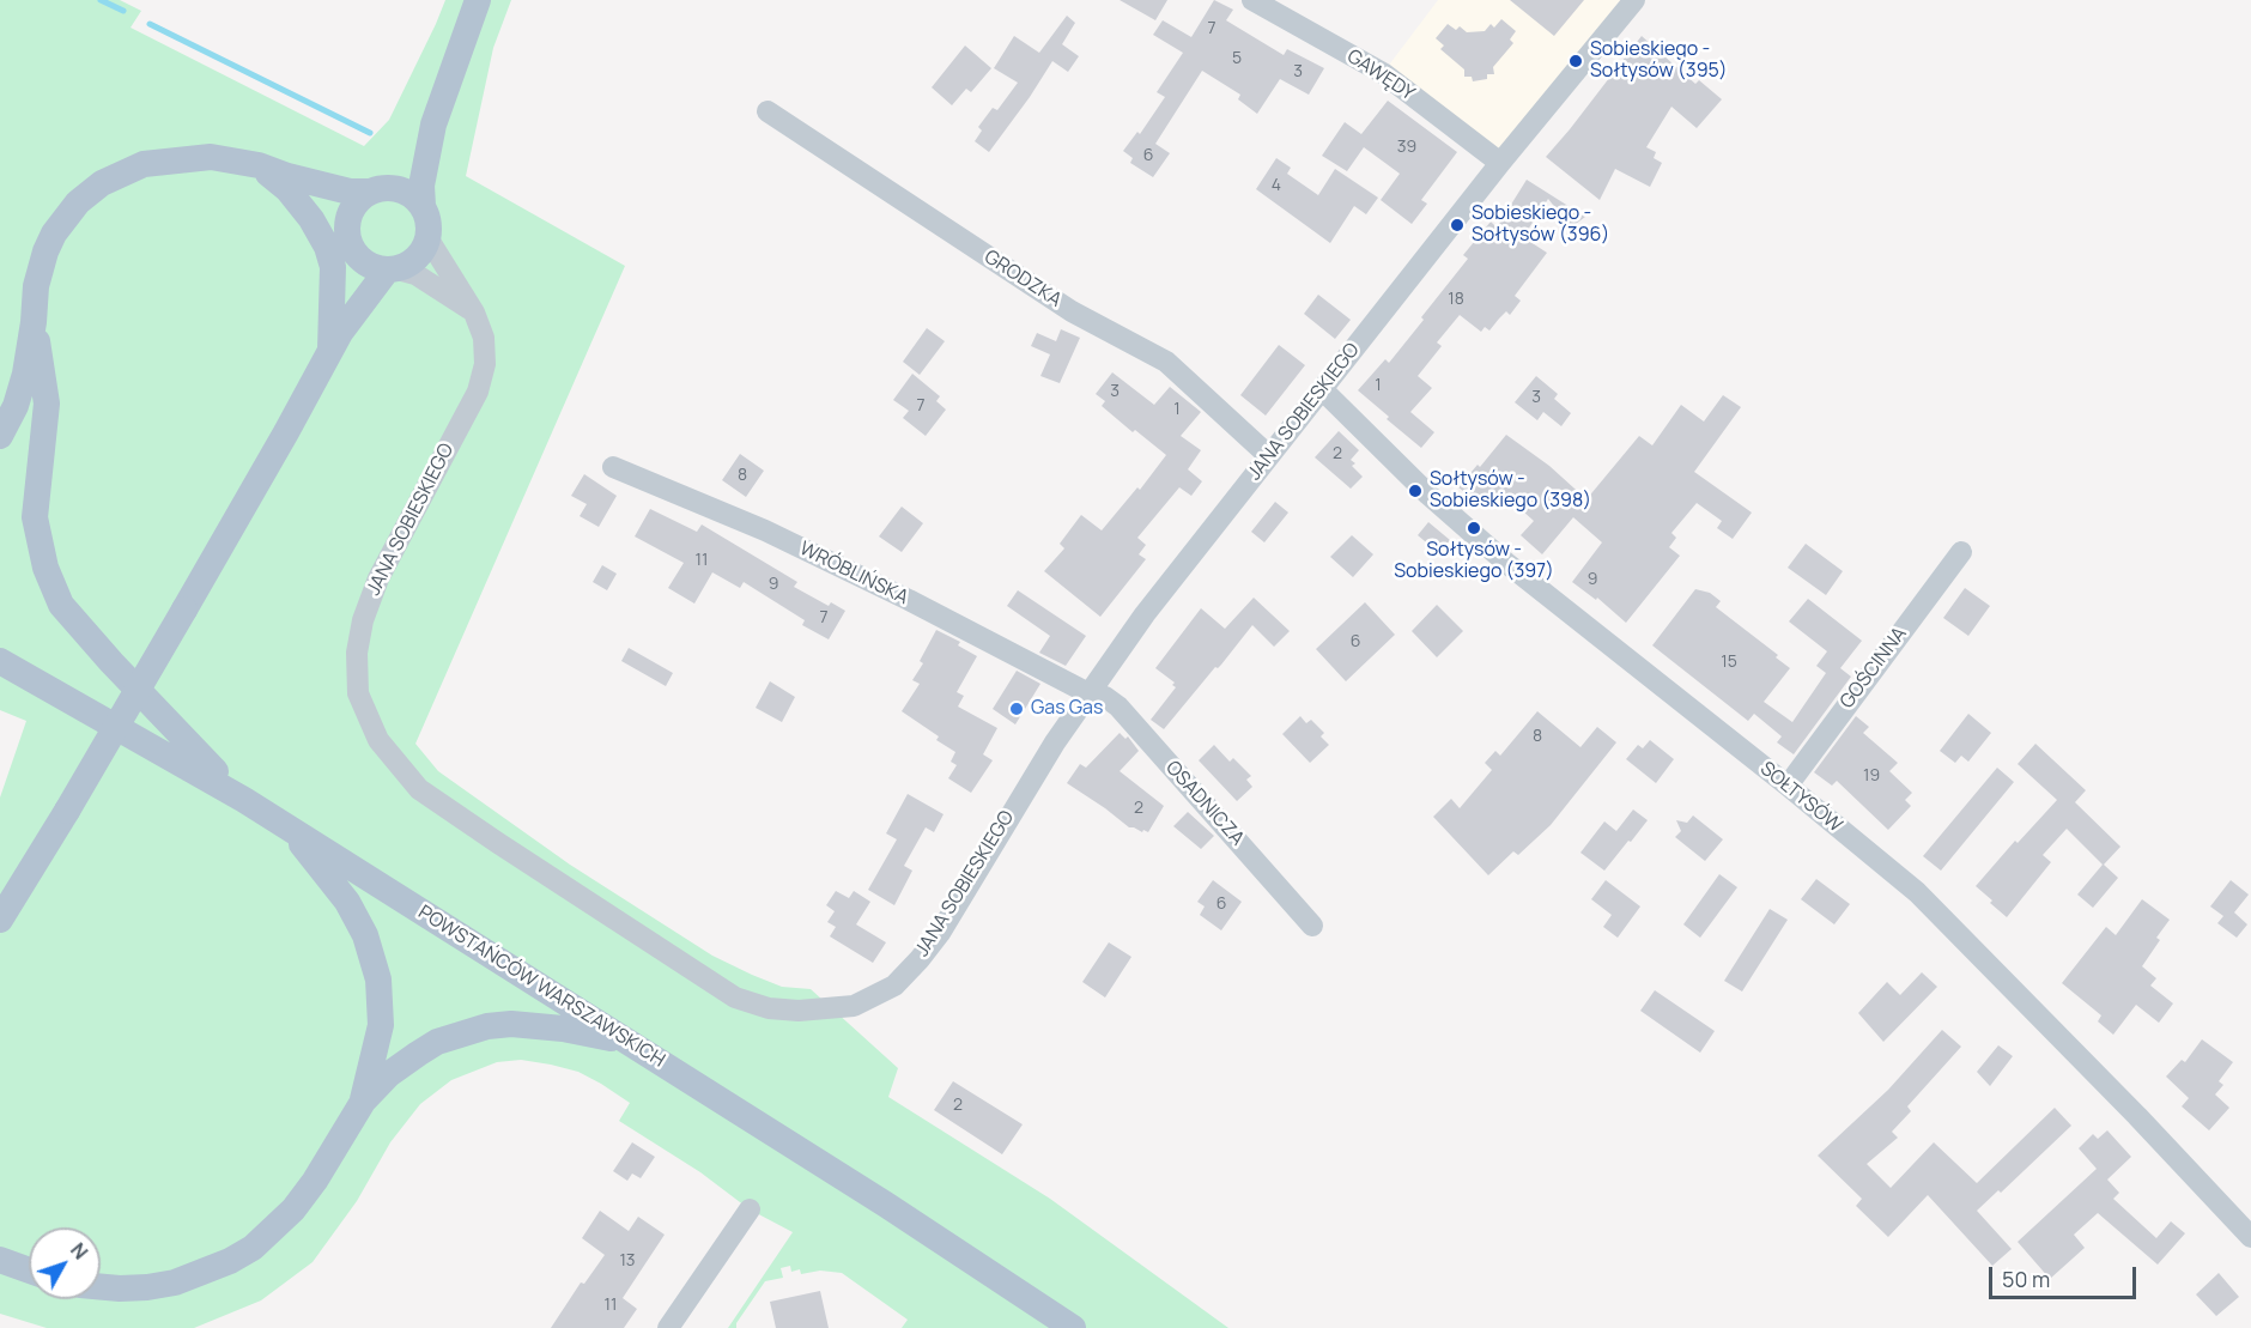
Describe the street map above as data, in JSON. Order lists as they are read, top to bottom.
{
  "streets": {
    "main road": ["POWSTAŃCÓW WARSZAWSKICH"],
    "street": [
      "GAWĘDY",
      "GRODZKA",
      "JANA SOBIESKIEGO",
      "WRÓBLIŃSKA",
      "GOŚCINNA",
      "SOŁTYSÓW",
      "OSADNICZA"
    ]
  },
  "crossings": [
    ["GAWĘDY", "JANA SOBIESKIEGO"],
    ["GRODZKA", "JANA SOBIESKIEGO"],
    ["JANA SOBIESKIEGO", "WRÓBLIŃSKA"],
    ["JANA SOBIESKIEGO", "SOŁTYSÓW"],
    ["JANA SOBIESKIEGO", "OSADNICZA"],
    ["WRÓBLIŃSKA", "OSADNICZA"],
    ["GOŚCINNA", "SOŁTYSÓW"]
  ],
  "places": [
    "Sobieskiego - Sołtysów (395)",
    "Sobieskiego - Sołtysów (396)",
    "Sołtysów - Sobieskiego (398)",
    "Sołtysów - Sobieskiego (397)",
    "Gas Gas"
  ],
  "house_numbers": [
    "7",
    "5",
    "3",
    "39",
    "6",
    "4",
    "18",
    "1",
    "3",
    "3",
    "7",
    "1",
    "2",
    "8",
    "11",
    "9",
    "9",
    "7",
    "6",
    "15",
    "8",
    "19",
    "2",
    "6",
    "2",
    "13",
    "11"
  ],
  "scale_bar": "50 m",
  "north": "top right"
}
